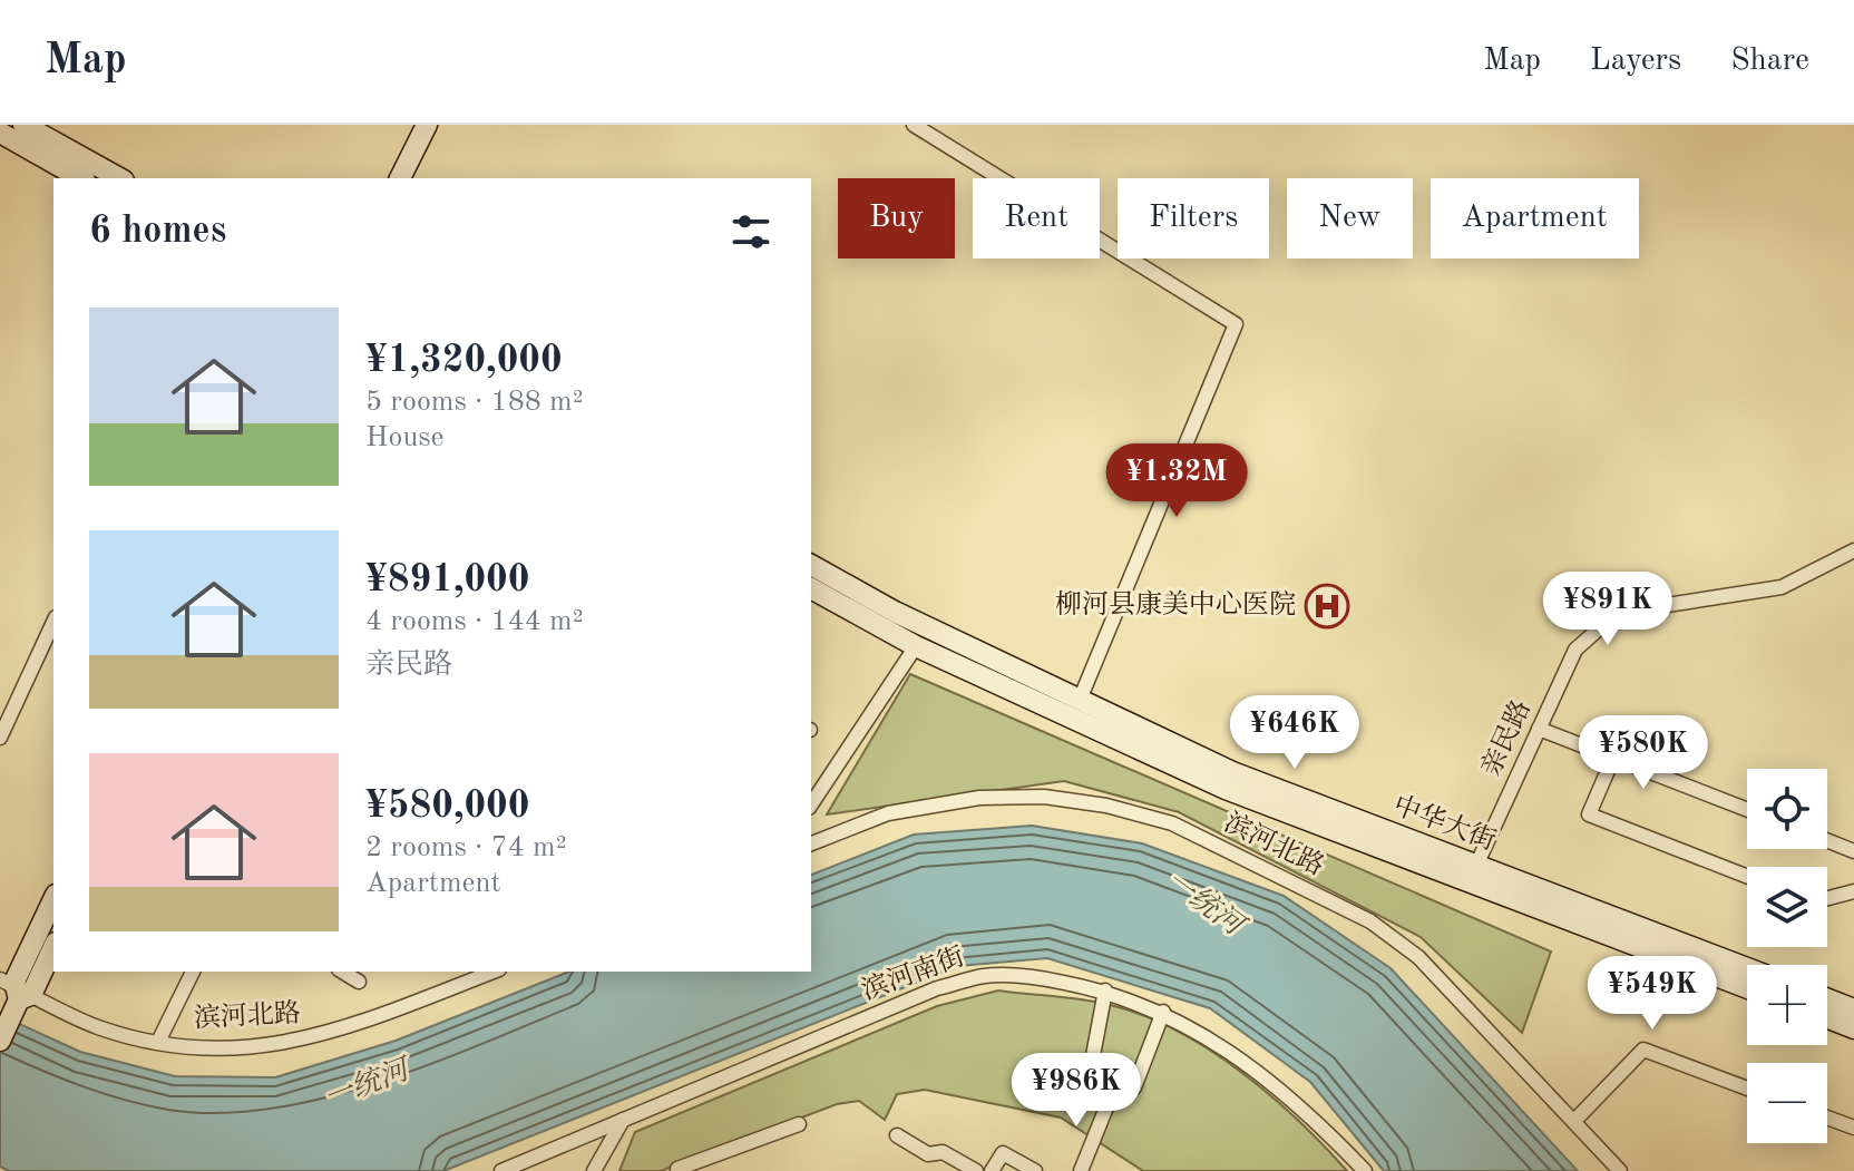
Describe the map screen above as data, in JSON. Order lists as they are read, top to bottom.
{
  "streets": {
    "main road": ["中华大街"],
    "street": ["亲民路", "滨河北路", "滨河南街"]
  },
  "crossings": [
    ["亲民路", "中华大街"]
  ],
  "water": ["一统河"],
  "places": {
    "hospital": ["柳河县康美中心医院"]
  },
  "page": {
    "header": "Map",
    "nav": ["Map", "Layers", "Share"],
    "chip": [
      "Buy",
      "Rent",
      "Filters",
      "New",
      "Apartment"
    ],
    "heading": "6 homes",
    "list": [
      {
        "name": "¥1,320,000",
        "note": "5 rooms · 188 m² · House"
      },
      {
        "name": "¥891,000",
        "note": "4 rooms · 144 m² · 亲民路"
      },
      {
        "name": "¥580,000",
        "note": "2 rooms · 74 m² · Apartment"
      }
    ],
    "price": [
      "¥1.32M",
      "¥891K",
      "¥646K",
      "¥580K",
      "¥549K",
      "¥986K"
    ],
    "map_buttons": ["+", "−"]
  }
}
